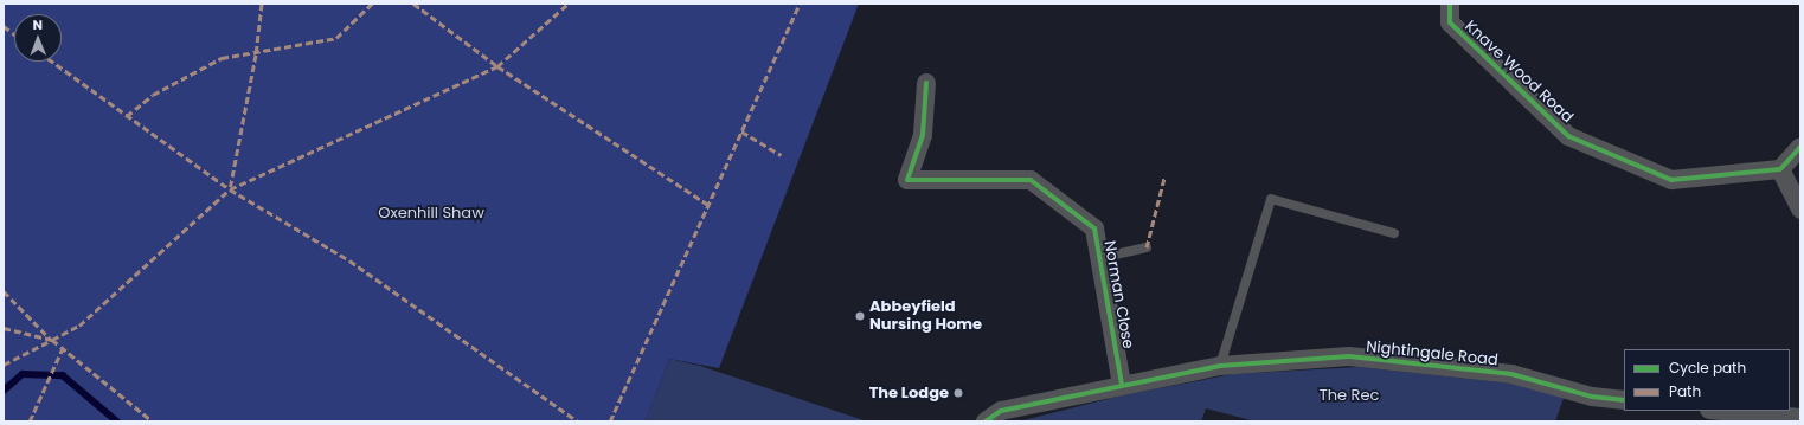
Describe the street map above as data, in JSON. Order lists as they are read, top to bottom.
{
  "streets": {
    "street": ["Knave Wood Road", "Norman Close", "Nightingale Road"]
  },
  "crossings": [
    ["Norman Close", "Nightingale Road"]
  ],
  "parks": ["Oxenhill Shaw", "The Rec"],
  "places": ["Abbeyfield Nursing Home", "The Lodge"],
  "legend": ["Cycle path", "Path"],
  "north": "top"
}
